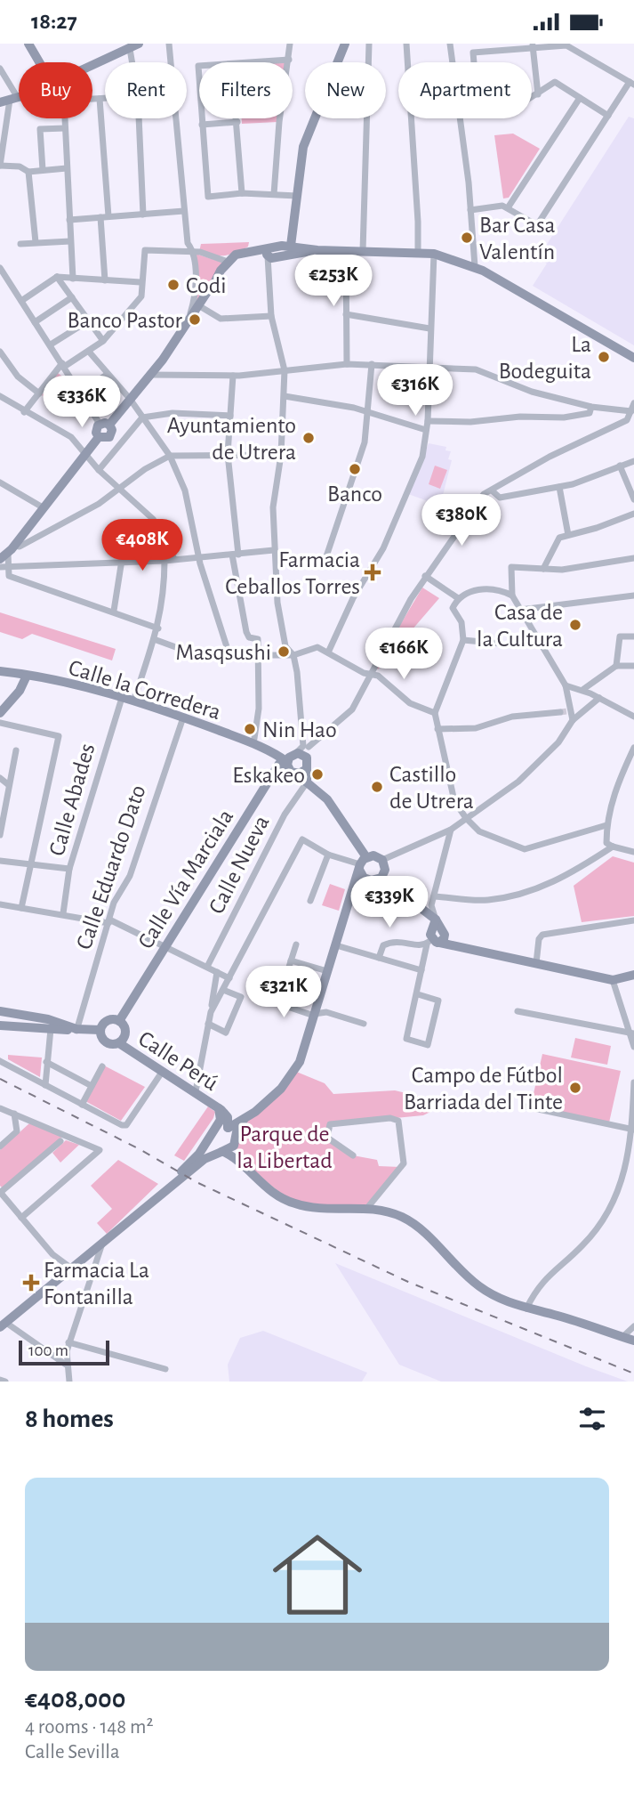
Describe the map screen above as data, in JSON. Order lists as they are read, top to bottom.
{
  "streets": {
    "street": [
      "Calle la Corredera",
      "Calle Abades",
      "Calle Nueva",
      "Calle Eduardo Dato",
      "Calle Vía Marciala",
      "Calle Perú"
    ]
  },
  "crossings": [
    ["Calle la Corredera", "Calle Abades"],
    ["Calle la Corredera", "Calle Eduardo Dato"],
    ["Calle la Corredera", "Calle Vía Marciala"],
    ["Calle Vía Marciala", "Calle Perú"]
  ],
  "parks": ["Parque de la Libertad"],
  "places": {
    "other": [
      "Bar Casa Valentín",
      "Codi",
      "Banco Pastor",
      "La Bodeguita",
      "Ayuntamiento de Utrera",
      "Banco",
      "Casa de la Cultura",
      "Masqsushi",
      "Nin Hao",
      "Eskakeo",
      "Castillo de Utrera",
      "Campo de Fútbol Barriada del Tinte"
    ],
    "health": ["Farmacia Ceballos Torres", "Farmacia La Fontanilla"]
  },
  "scale_bar": "100 m",
  "page": {
    "status": "18:27",
    "chip": [
      "Buy",
      "Rent",
      "Filters",
      "New",
      "Apartment"
    ],
    "price": [
      "€253K",
      "€316K",
      "€336K",
      "€380K",
      "€408K",
      "€166K",
      "€339K",
      "€321K"
    ],
    "scale": "100 m",
    "heading": "8 homes",
    "list": [
      {
        "name": "€408,000",
        "note": "4 rooms · 148 m² · Calle Sevilla"
      }
    ]
  }
}
